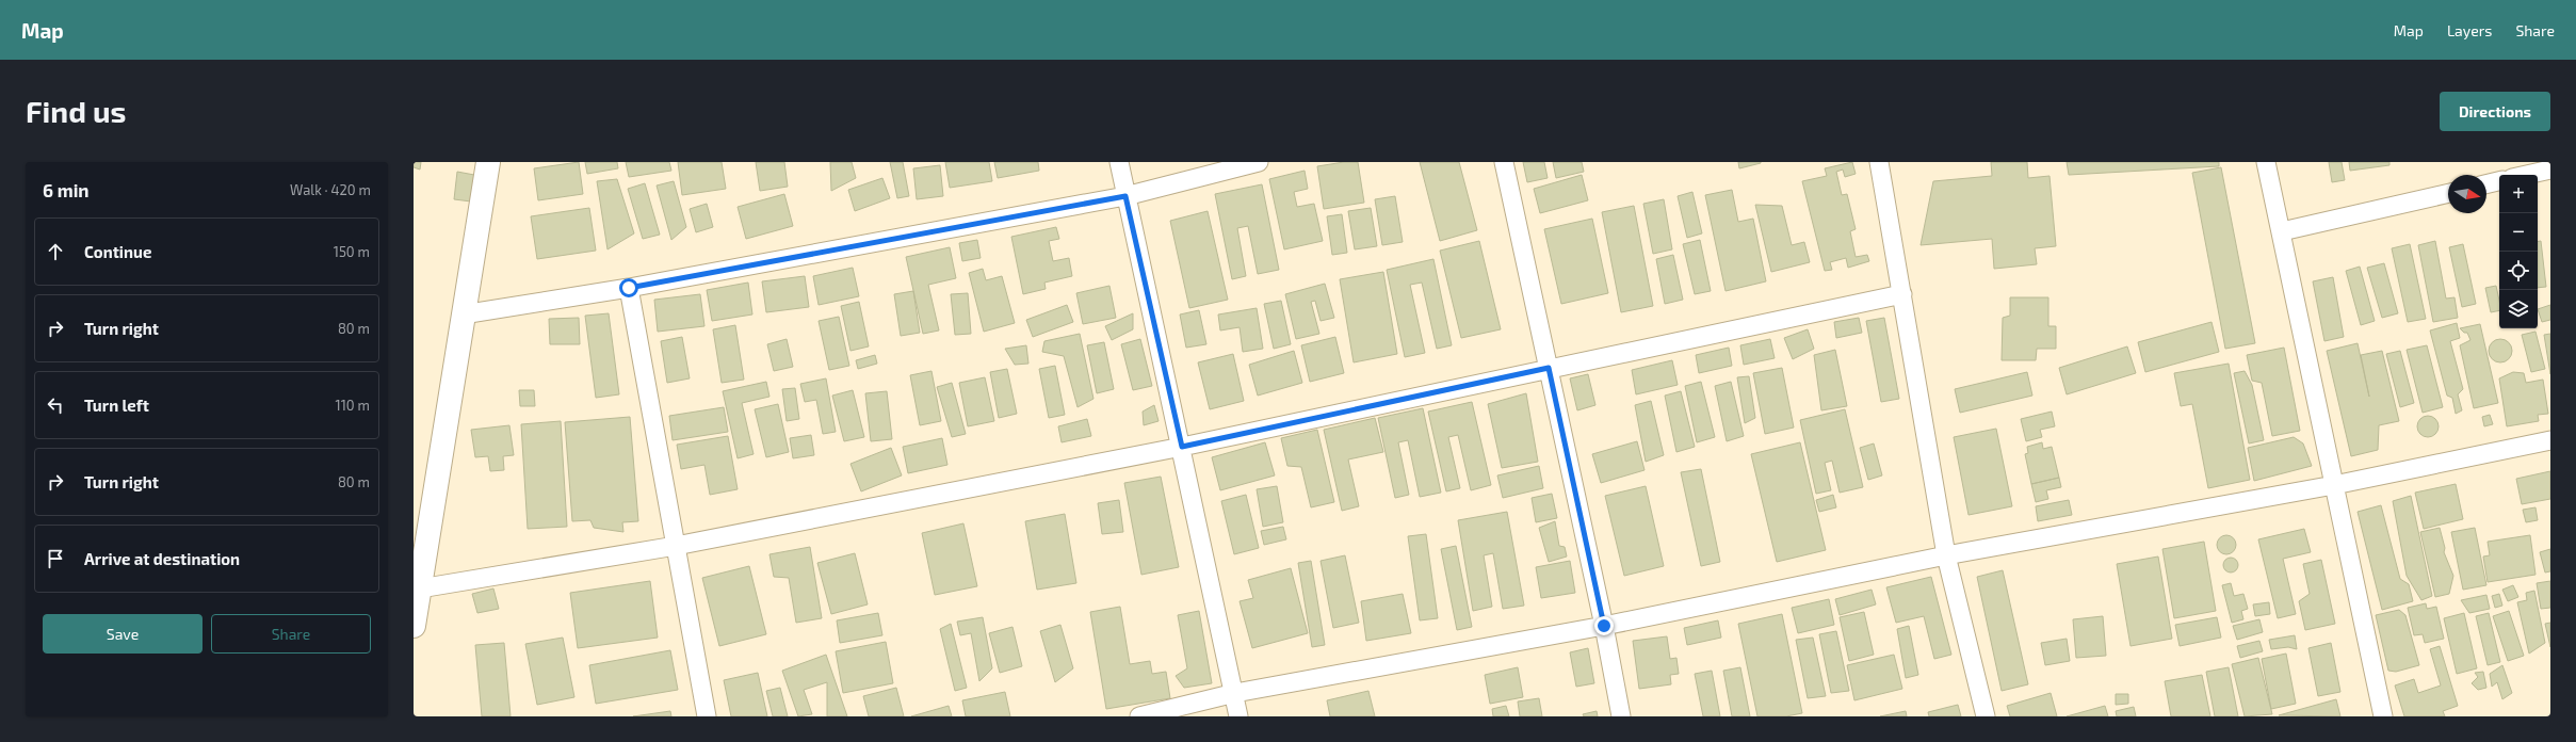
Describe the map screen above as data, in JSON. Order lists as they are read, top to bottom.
{
  "north": "right",
  "page": {
    "header": "Map",
    "nav": ["Map", "Layers", "Share"],
    "buttons": [
      "Directions",
      ["Save", "Share"]
    ],
    "title": "Find us",
    "heading": ["6 min", "Walk · 420 m"],
    "map_buttons": ["+", "−"],
    "list": [
      ["Continue", "150 m"],
      ["Turn right", "80 m"],
      ["Turn left", "110 m"],
      ["Turn right", "80 m"],
      "Arrive at destination"
    ]
  }
}
